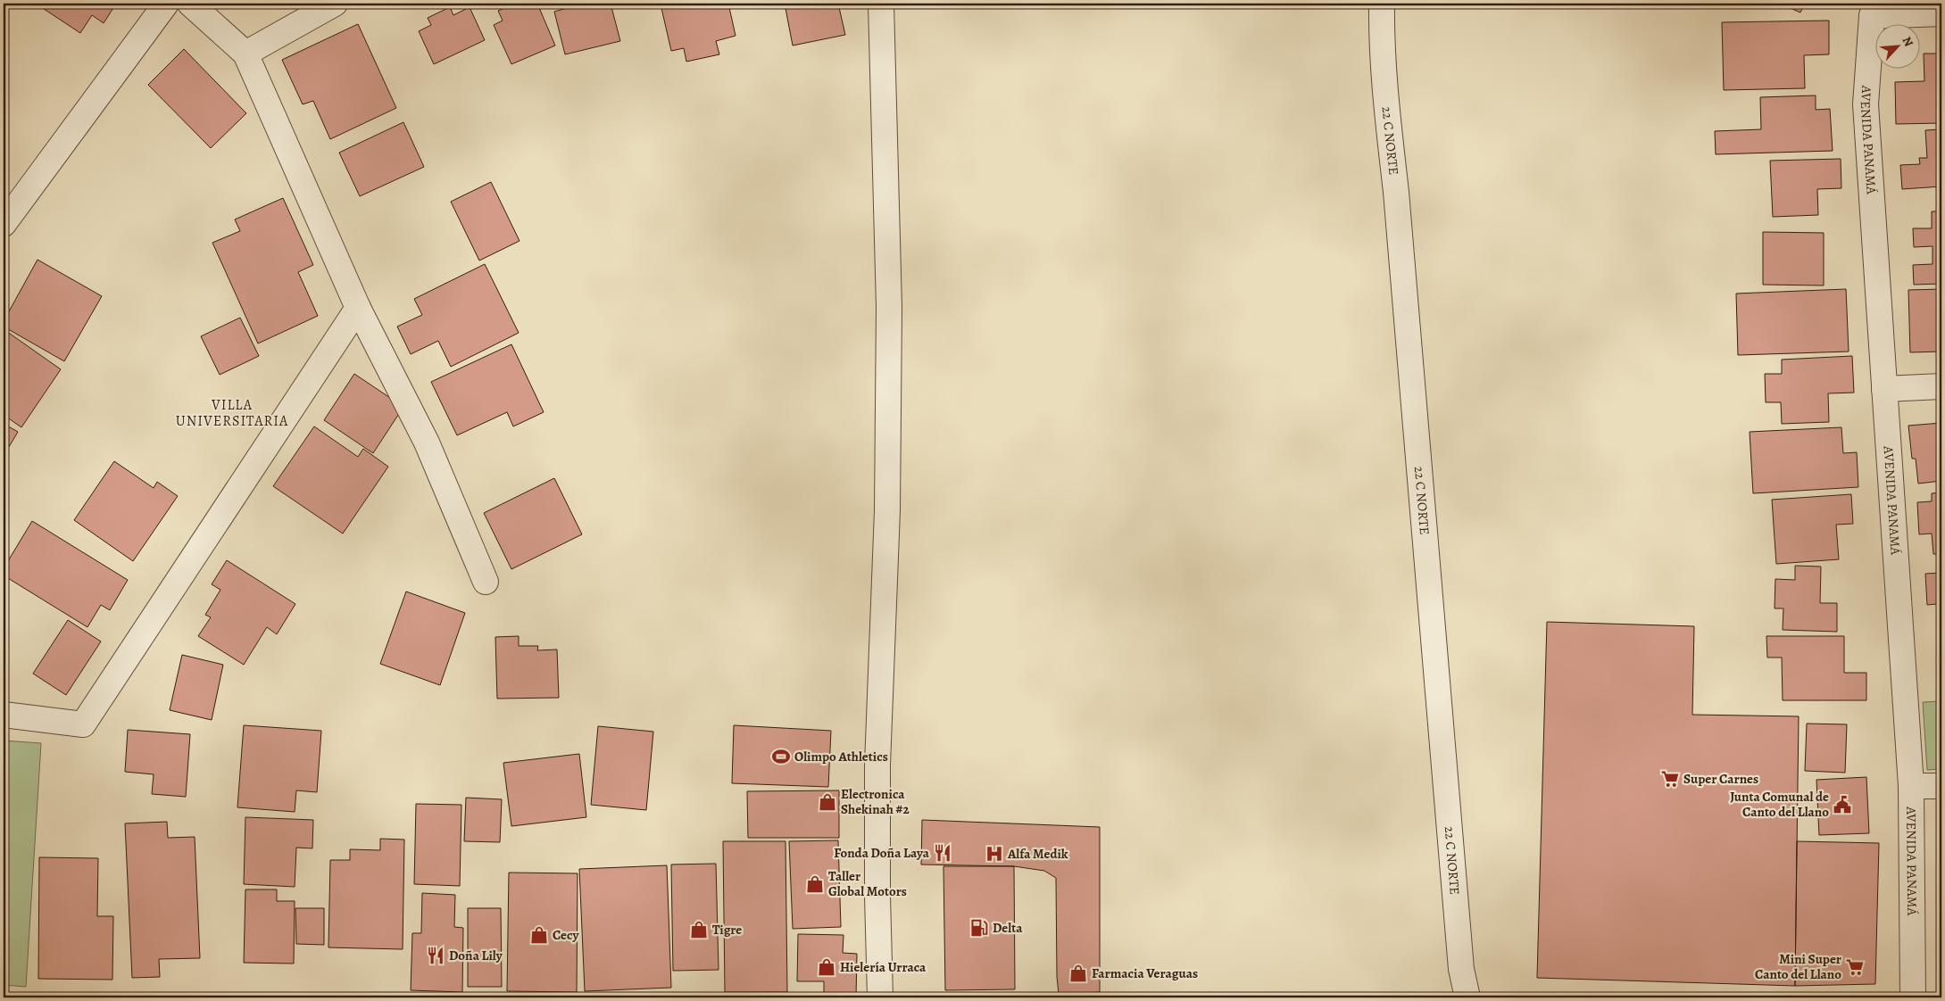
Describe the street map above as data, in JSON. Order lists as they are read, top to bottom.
{
  "streets": {
    "street": ["AVENIDA PANAMÁ", "22 C NORTE"]
  },
  "districts": ["VILLA UNIVERSITARIA"],
  "places": {
    "sports": ["Olimpo Athletics"],
    "supermarket": ["Super Carnes", "Mini Super Canto del Llano"],
    "shop": [
      "Electronica Shekinah #2",
      "Taller Global Motors",
      "Tigre",
      "Cecy",
      "Hielería Urraca",
      "Farmacia Veraguas"
    ],
    "public building": ["Junta Comunal de Canto del Llano"],
    "restaurant": ["Fonda Doña Laya", "Doña Lily"],
    "hospital": ["Alfa Medik"],
    "fuel station": ["Delta"]
  },
  "north": "top right"
}
